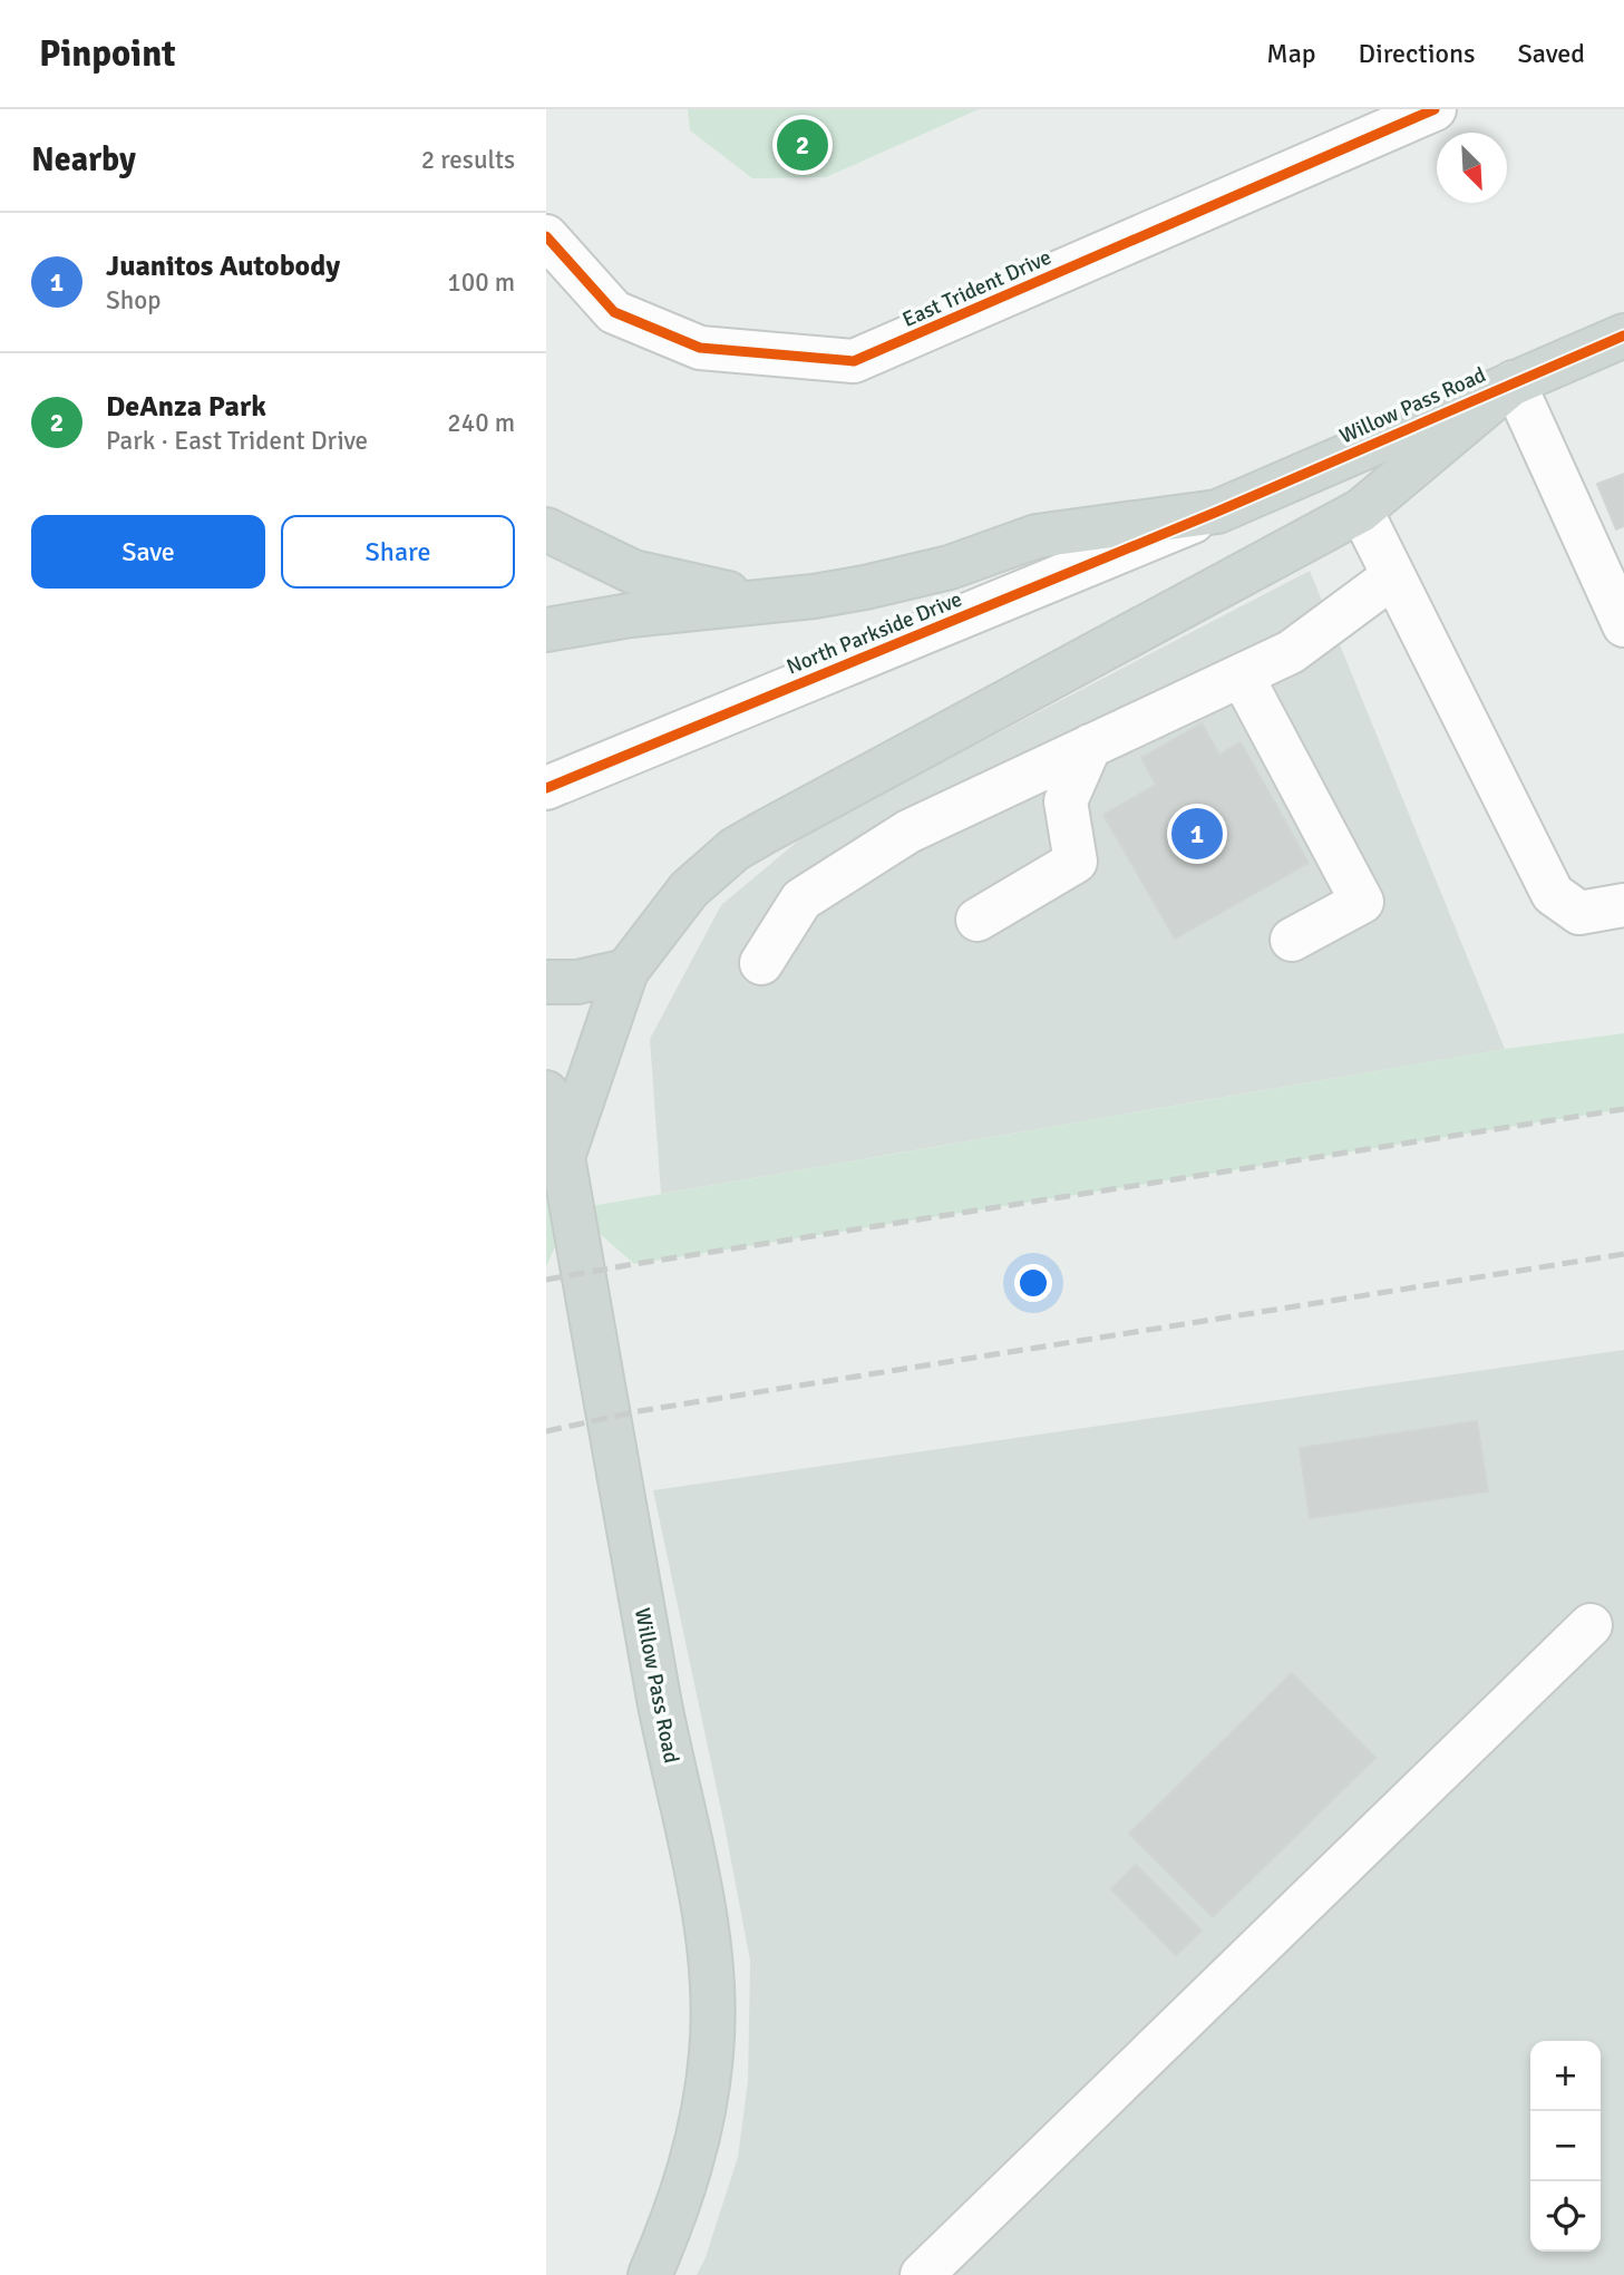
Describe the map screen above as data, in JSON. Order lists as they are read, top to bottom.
{
  "streets": {
    "main road": ["Willow Pass Road"],
    "street": ["East Trident Drive", "North Parkside Drive"]
  },
  "crossings": [
    ["Willow Pass Road", "North Parkside Drive"]
  ],
  "north": "bottom right",
  "page": {
    "header": "Pinpoint",
    "nav": ["Map", "Directions", "Saved"],
    "heading": ["Nearby", "2 results"],
    "pins": ["2", "1"],
    "list": [
      {
        "mark": "1",
        "name": "Juanitos Autobody",
        "note": "Shop",
        "value": "100 m"
      },
      {
        "mark": "2",
        "name": "DeAnza Park",
        "note": "Park · East Trident Drive",
        "value": "240 m"
      }
    ],
    "buttons": ["Save", "Share"],
    "map_buttons": ["+", "−"]
  }
}
